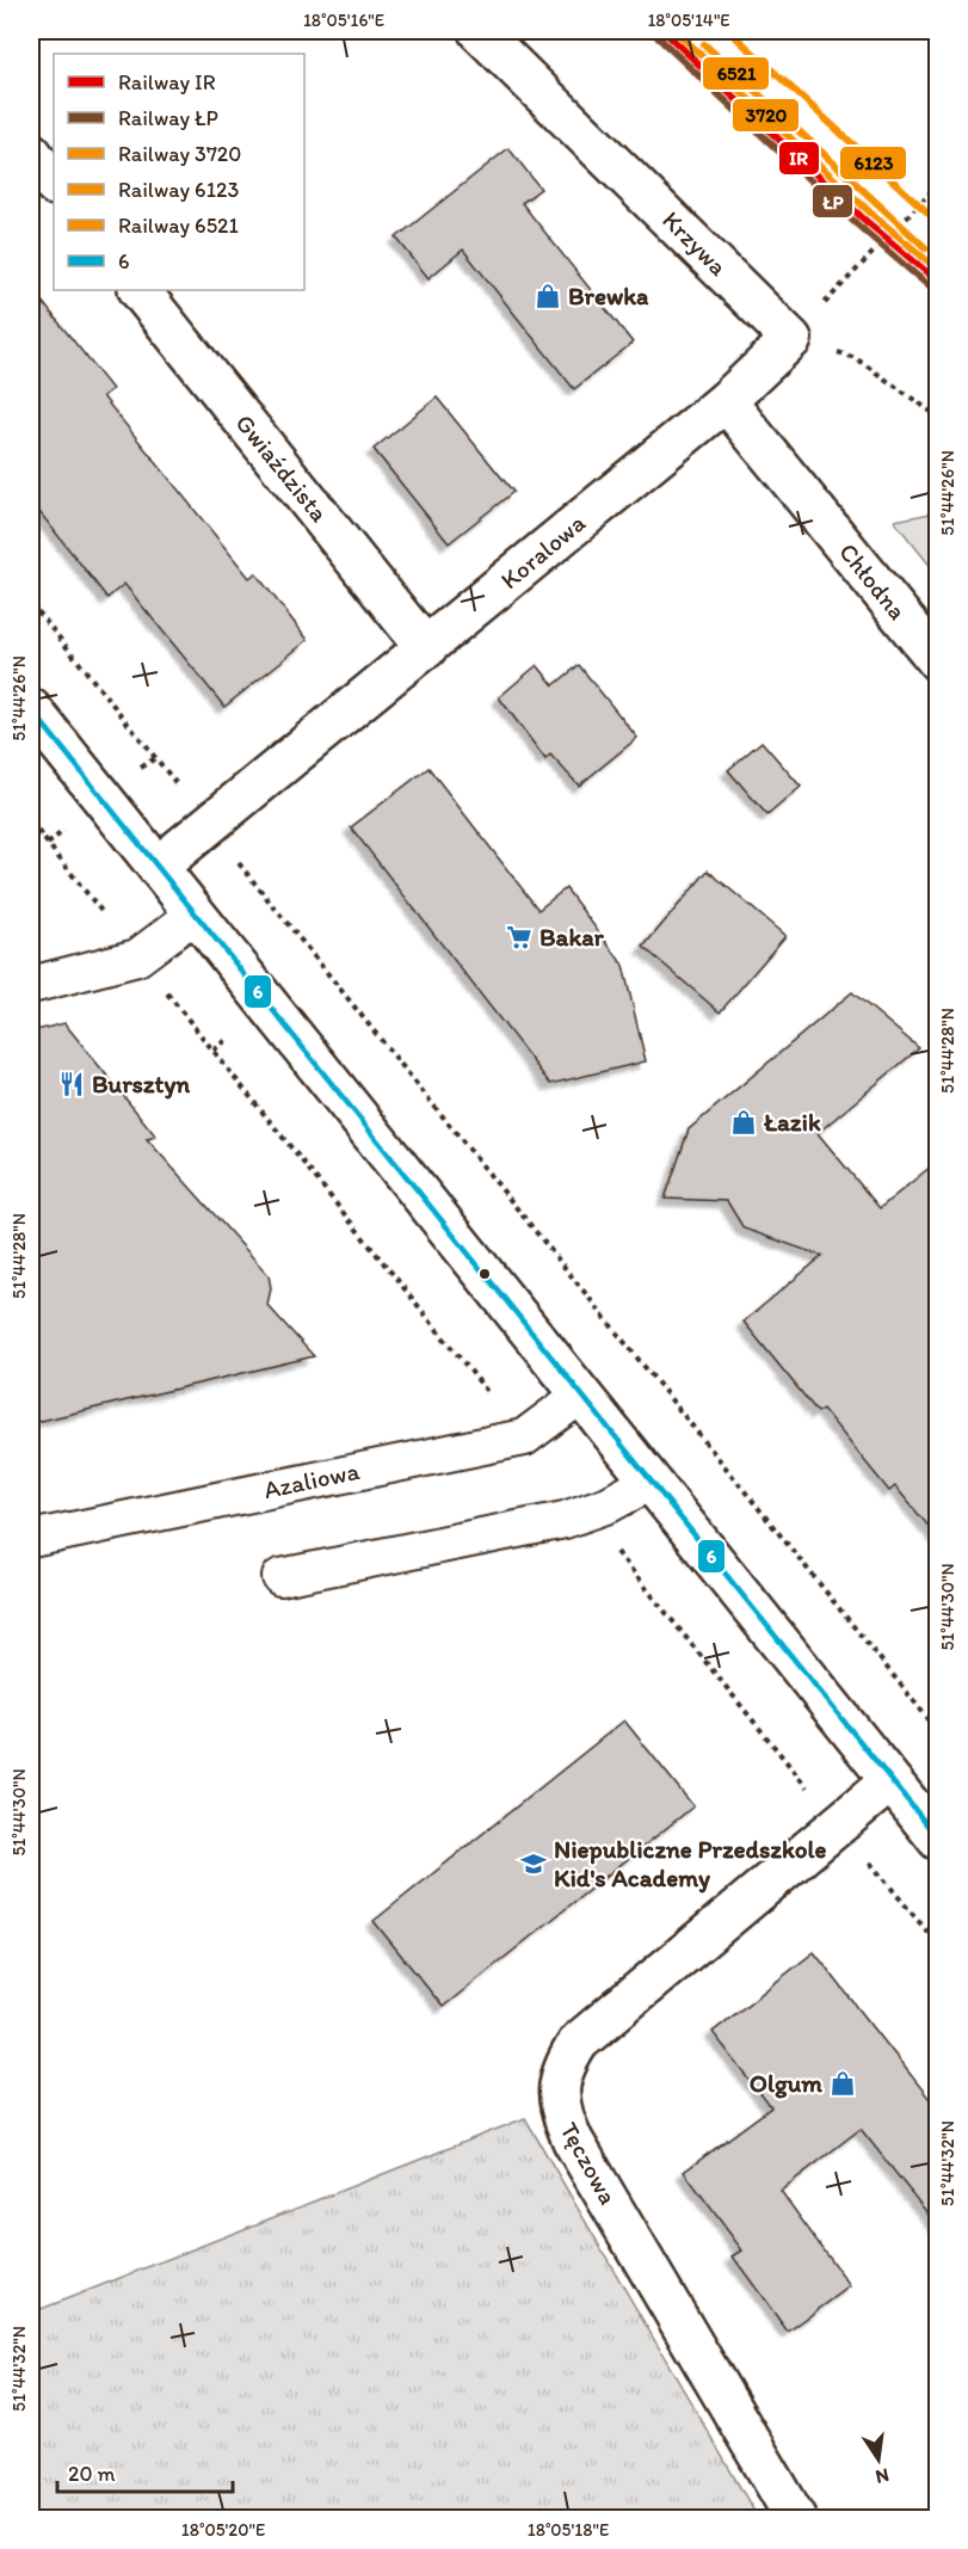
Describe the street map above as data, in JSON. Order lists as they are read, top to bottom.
{
  "streets": {
    "street": [
      "Krzywa",
      "Gwiaździsta",
      "Koralowa",
      "Chłodna",
      "Tęczowa"
    ],
    "lane": ["Azaliowa"]
  },
  "crossings": [
    ["Krzywa", "Koralowa"],
    ["Gwiaździsta", "Koralowa"],
    ["Koralowa", "Chłodna"]
  ],
  "places": {
    "shop": ["Brewka", "Łazik", "Olgum"],
    "supermarket": ["Bakar"],
    "restaurant": ["Bursztyn"],
    "school or university": ["Niepubliczne Przedszkole Kid's Academy"]
  },
  "lines": [
    "rail line IR",
    "rail line 3720",
    "rail line 6123",
    "rail line ŁP",
    "rail line 6521",
    "transit line 6"
  ],
  "legend": [
    "Railway IR",
    "Railway ŁP",
    "Railway 3720",
    "Railway 6123",
    "Railway 6521",
    "6"
  ],
  "scale_bar": "20 m",
  "north": "bottom",
  "coordinates": [
    "18°05'16\"E",
    "18°05'14\"E",
    "51°44'26\"N",
    "51°44'28\"N",
    "51°44'30\"N",
    "51°44'32\"N",
    "18°05'20\"E",
    "18°05'18\"E"
  ]
}
